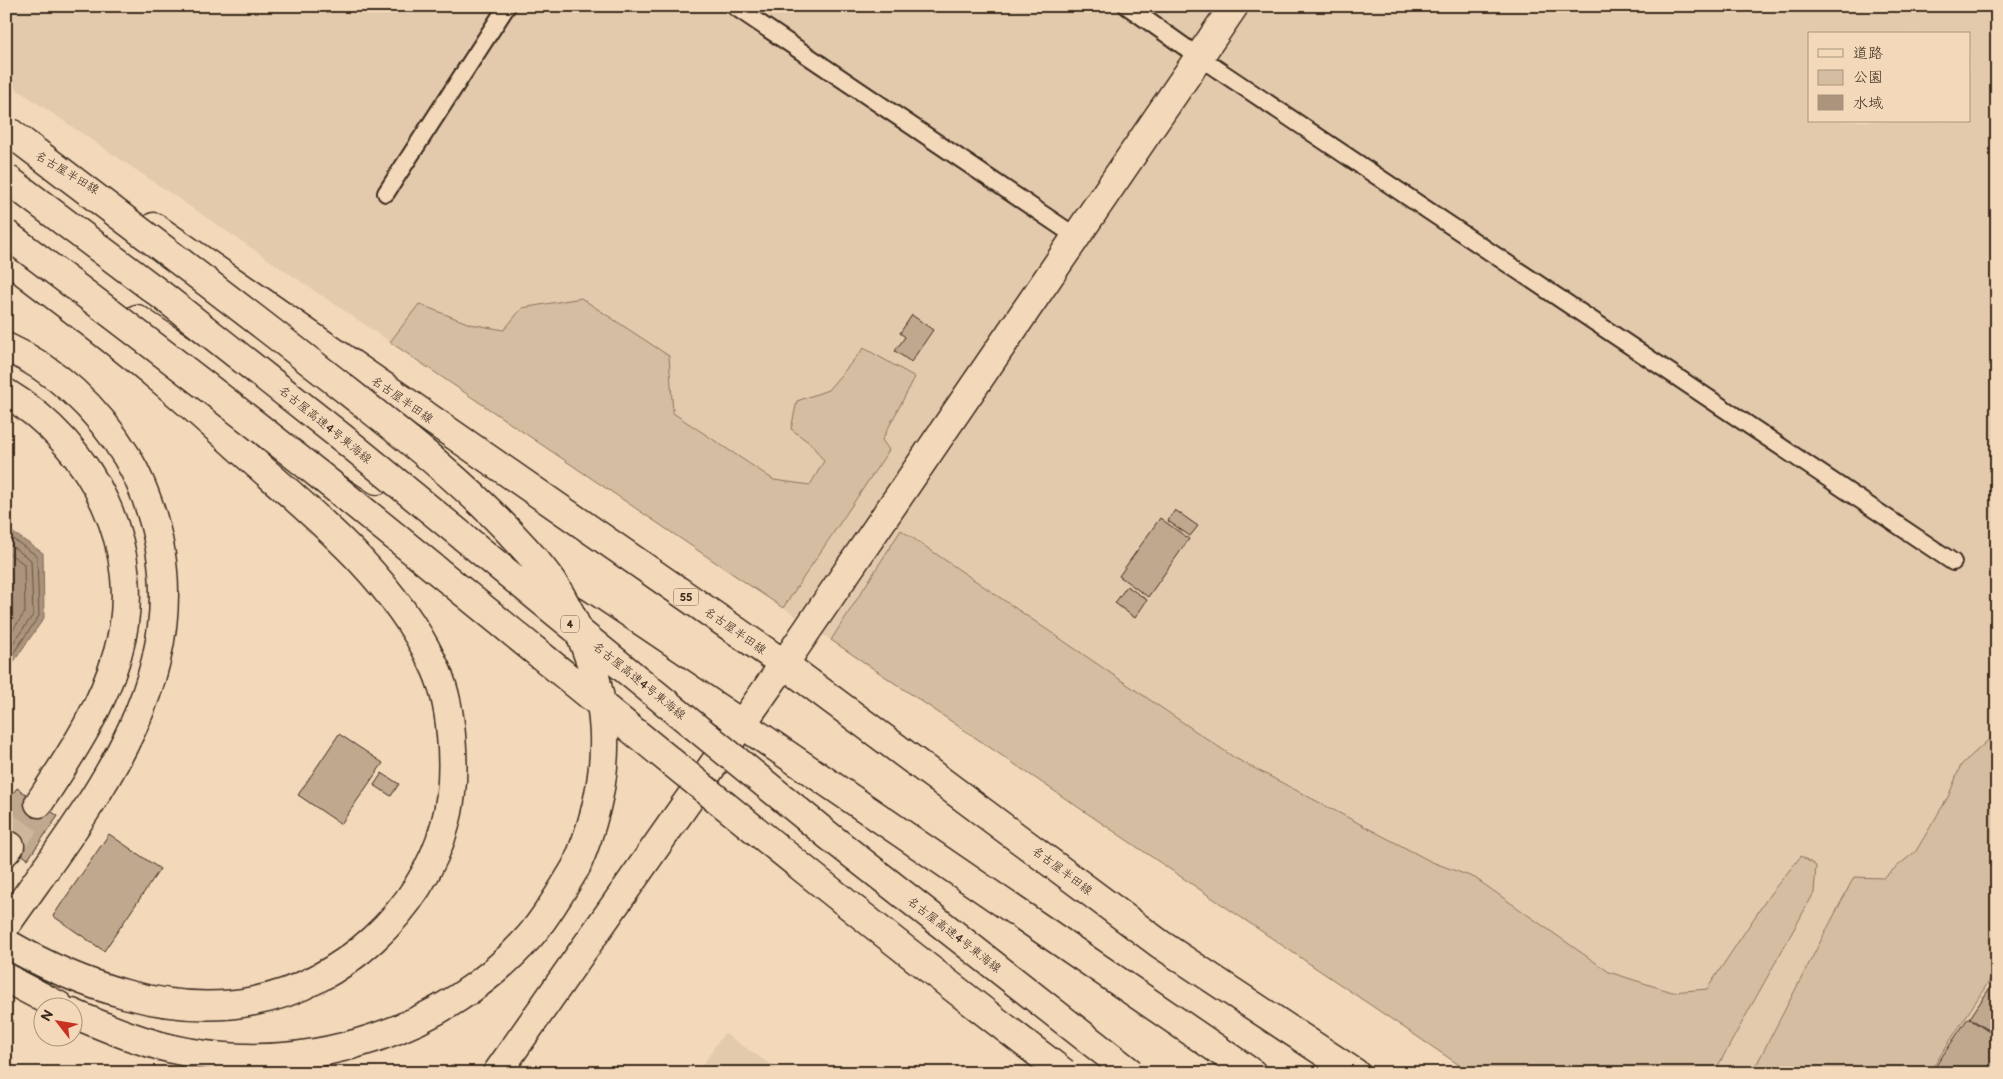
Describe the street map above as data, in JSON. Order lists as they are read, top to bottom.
{
  "streets": {
    "main road": [
      "名古屋半田線",
      "名古屋高速4号東海線",
      "55",
      "4"
    ]
  },
  "legend": ["道路", "公園", "水域"],
  "north": "top left"
}
